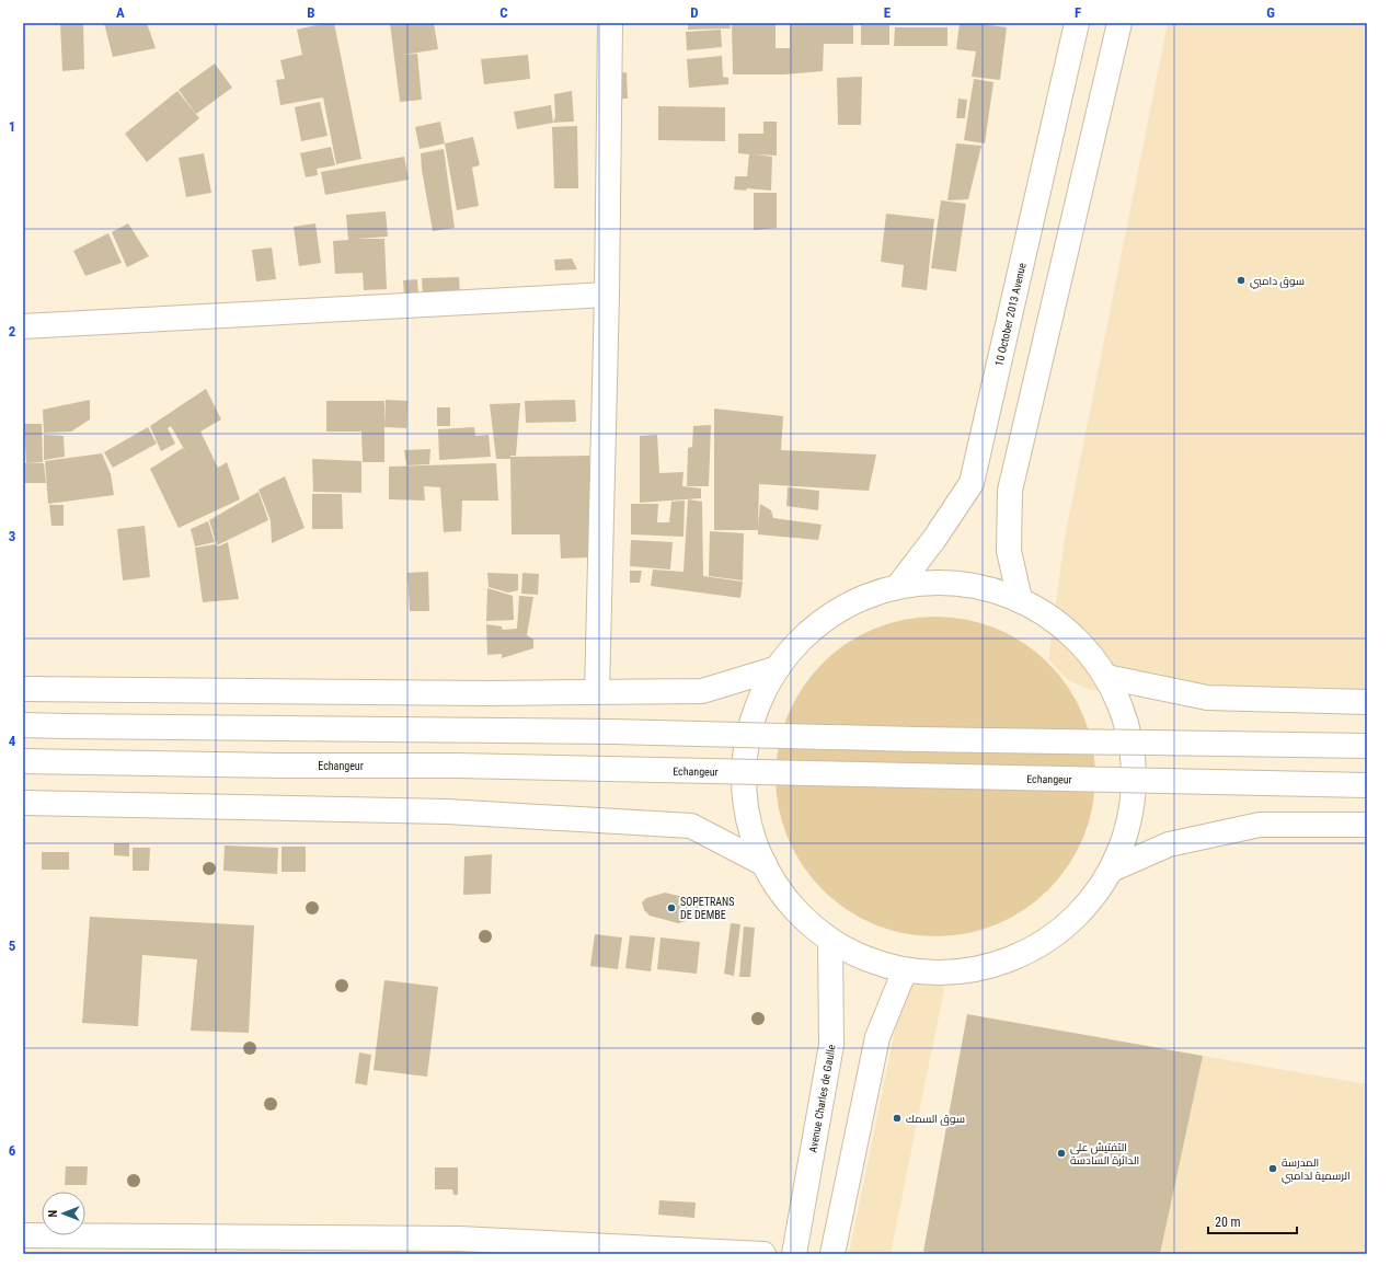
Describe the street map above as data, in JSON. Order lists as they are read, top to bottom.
{
  "streets": {
    "main road": ["10 October 2013 Avenue", "Echangeur", "Avenue Charles de Gaulle"]
  },
  "places": [
    "سوق دامبي",
    "SOPETRANS DE DEMBE",
    "سوق السمك",
    "التفتيش على الدائرة السادسة",
    "المدرسة الرسمية لدامبي"
  ],
  "scale_bar": "20 m",
  "north": "left",
  "grid": {
    "columns": [
      "A",
      "B",
      "C",
      "D",
      "E",
      "F",
      "G"
    ],
    "rows": [
      "1",
      "2",
      "3",
      "4",
      "5",
      "6"
    ]
  }
}
